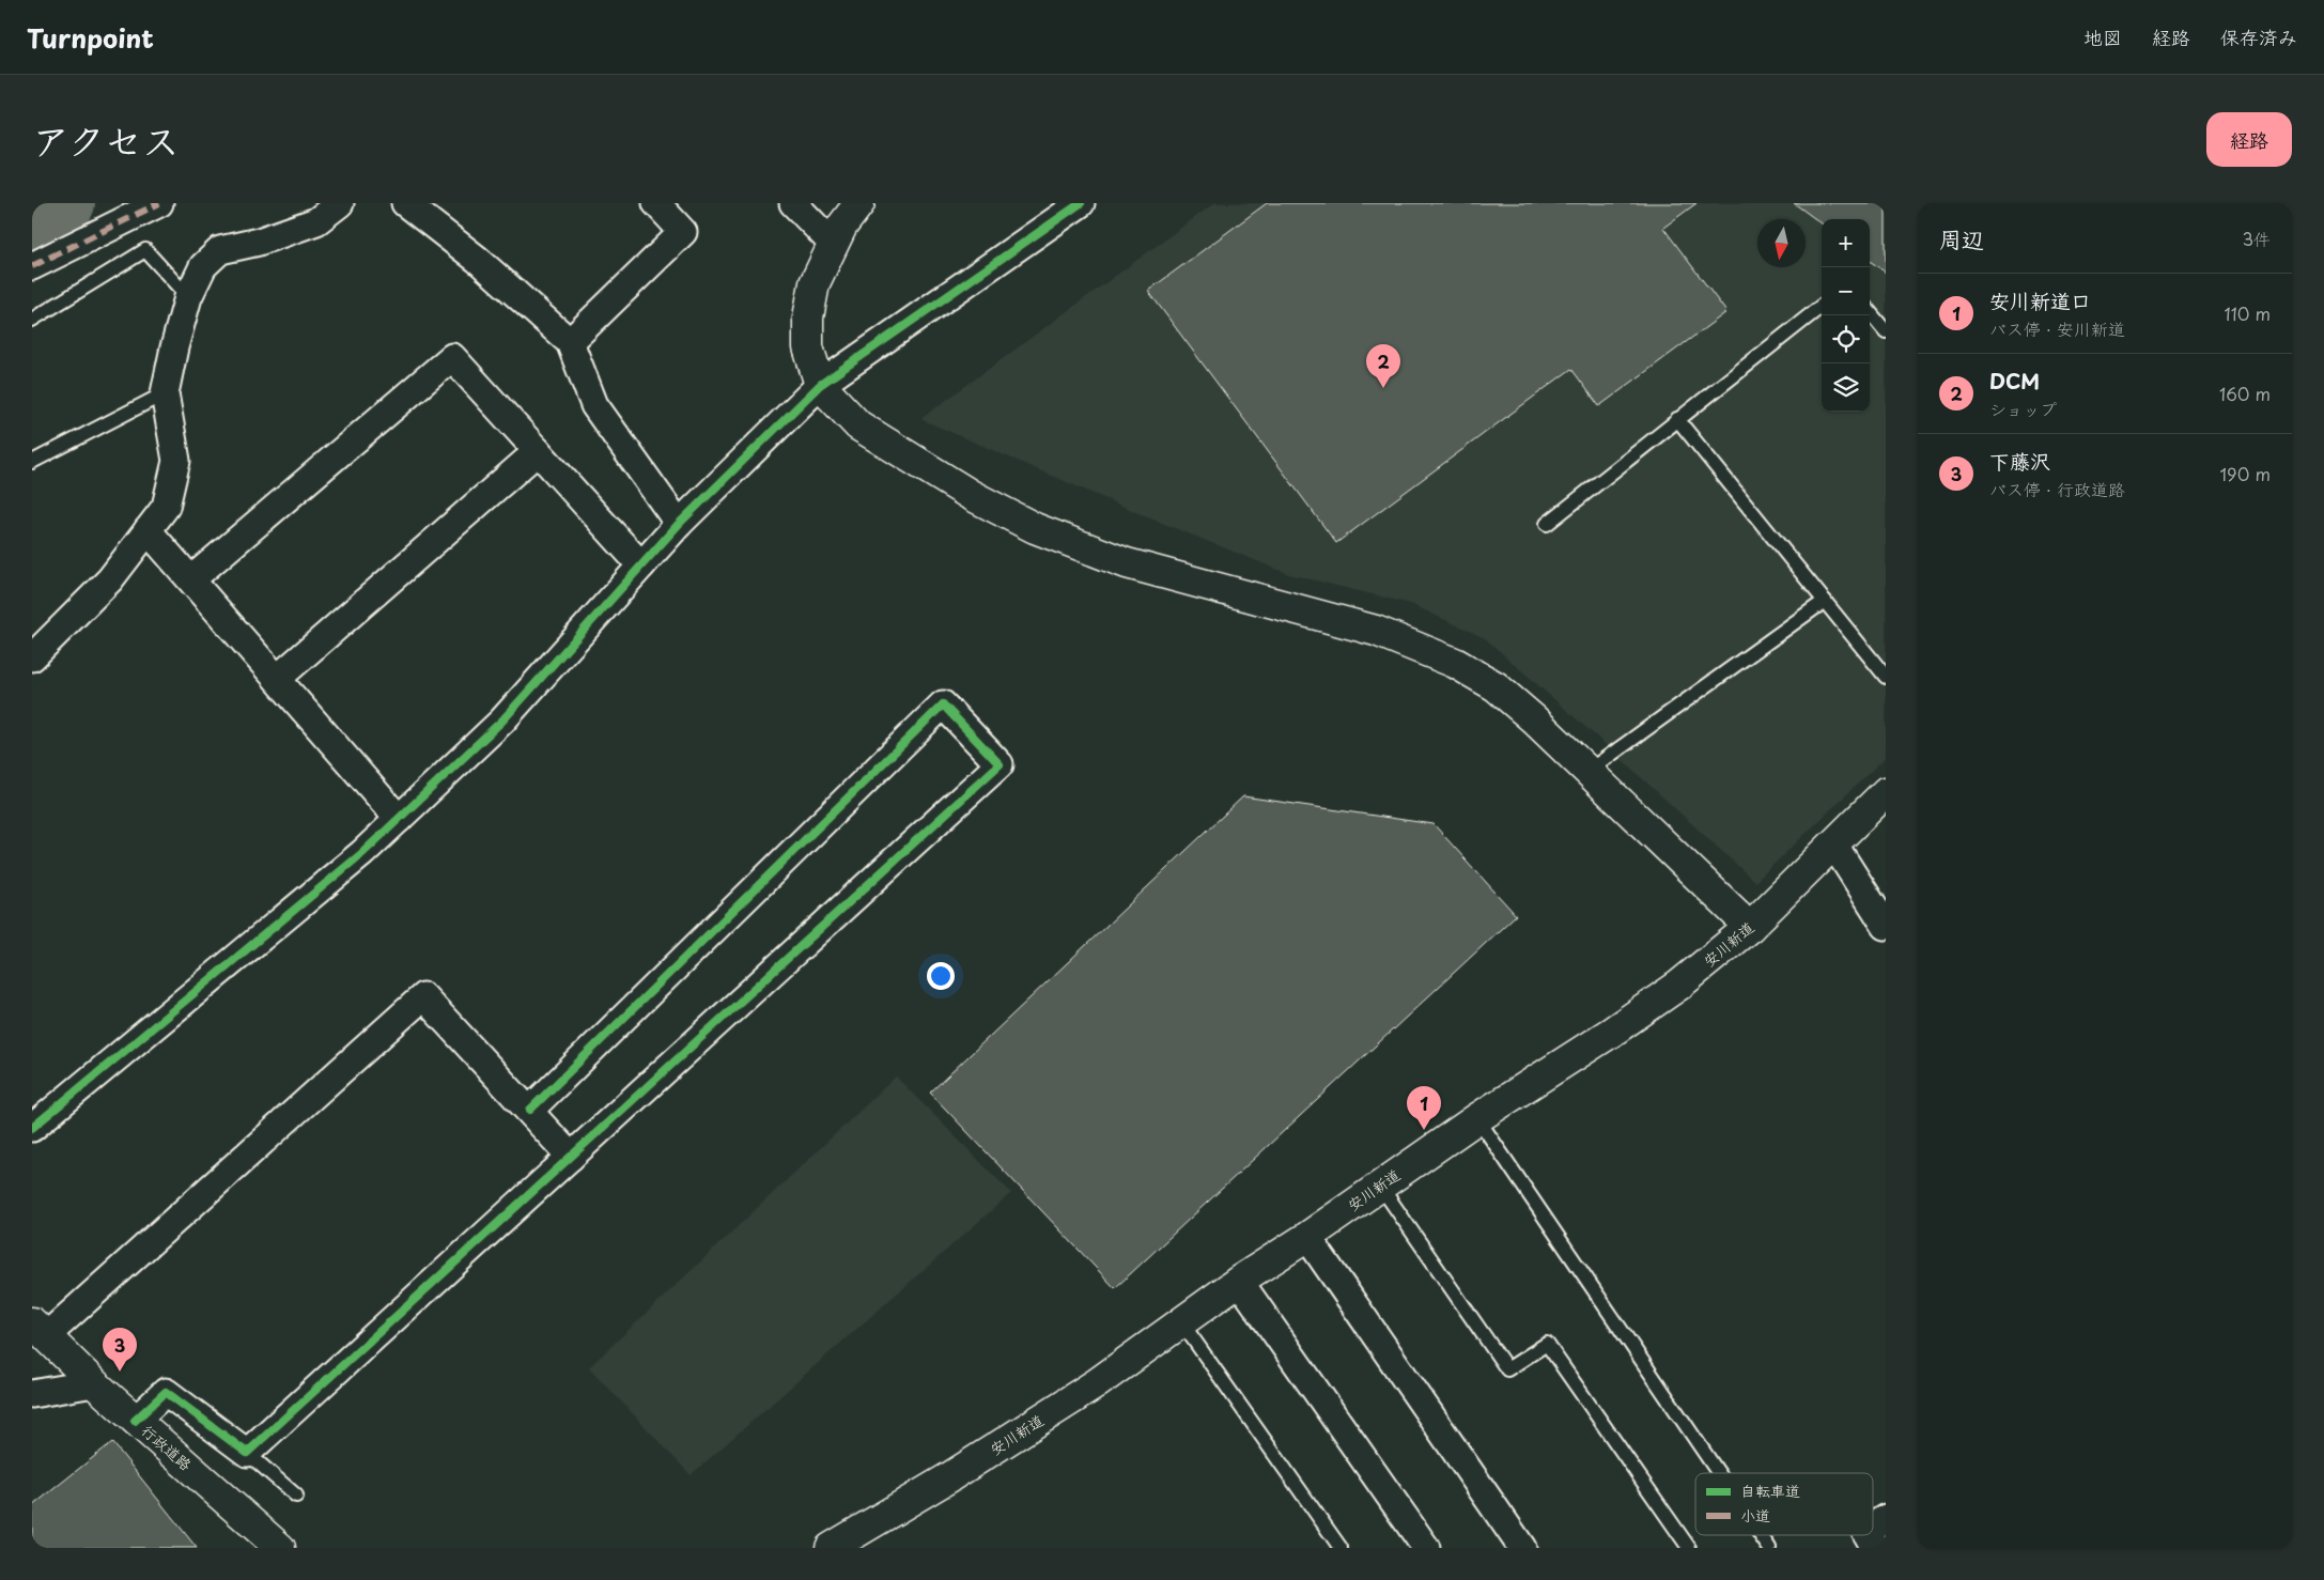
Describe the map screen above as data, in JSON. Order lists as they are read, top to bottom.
{
  "streets": {
    "main road": ["安川新道", "行政道路"]
  },
  "legend": ["自転車道", "小道"],
  "north": "bottom",
  "page": {
    "header": "Turnpoint",
    "nav": ["地図", "経路", "保存済み"],
    "title": "アクセス",
    "buttons": "経路",
    "heading": ["周辺", "3件"],
    "map_buttons": ["+", "−"],
    "list": [
      {
        "mark": "1",
        "name": "安川新道口",
        "note": "バス停 · 安川新道",
        "value": "110 m"
      },
      {
        "mark": "2",
        "name": "DCM",
        "note": "ショップ",
        "value": "160 m"
      },
      {
        "mark": "3",
        "name": "下藤沢",
        "note": "バス停 · 行政道路",
        "value": "190 m"
      }
    ],
    "pins": ["2", "1", "3"]
  }
}
